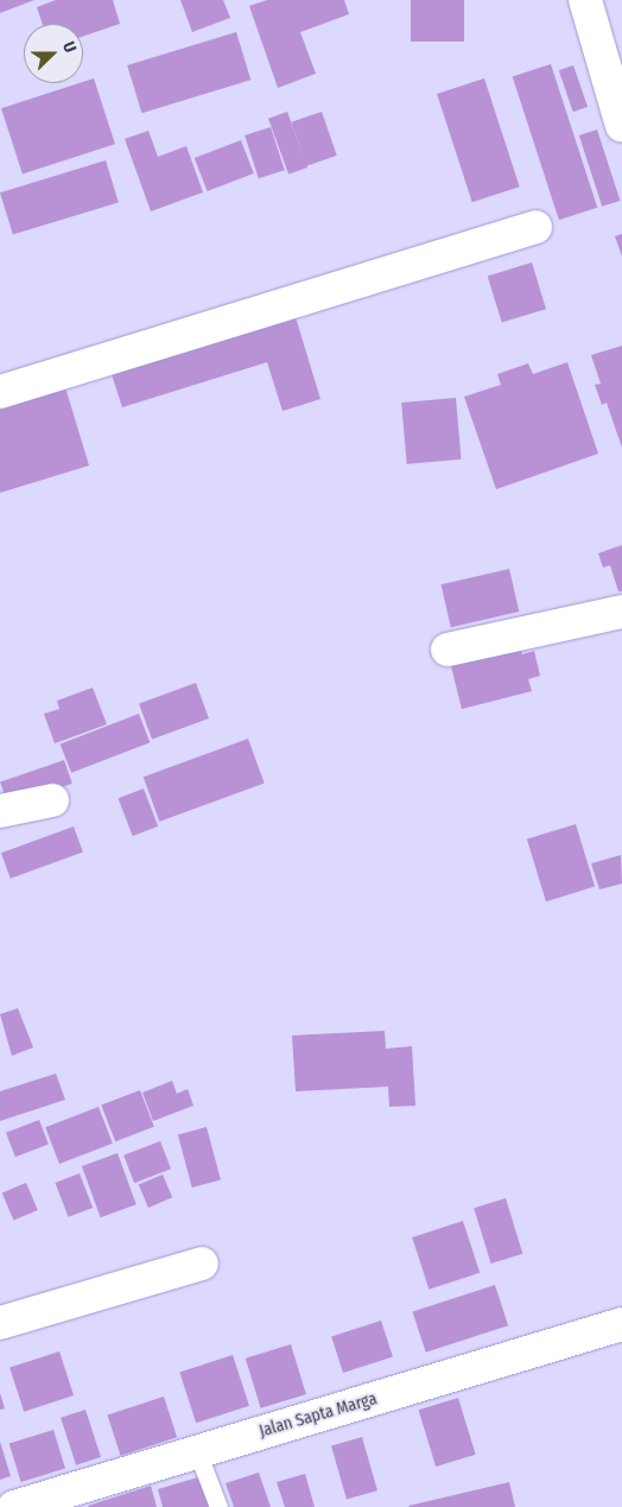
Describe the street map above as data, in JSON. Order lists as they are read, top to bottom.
{
  "streets": {
    "street": ["Jalan Sapta Marga"]
  },
  "north": "right"
}
